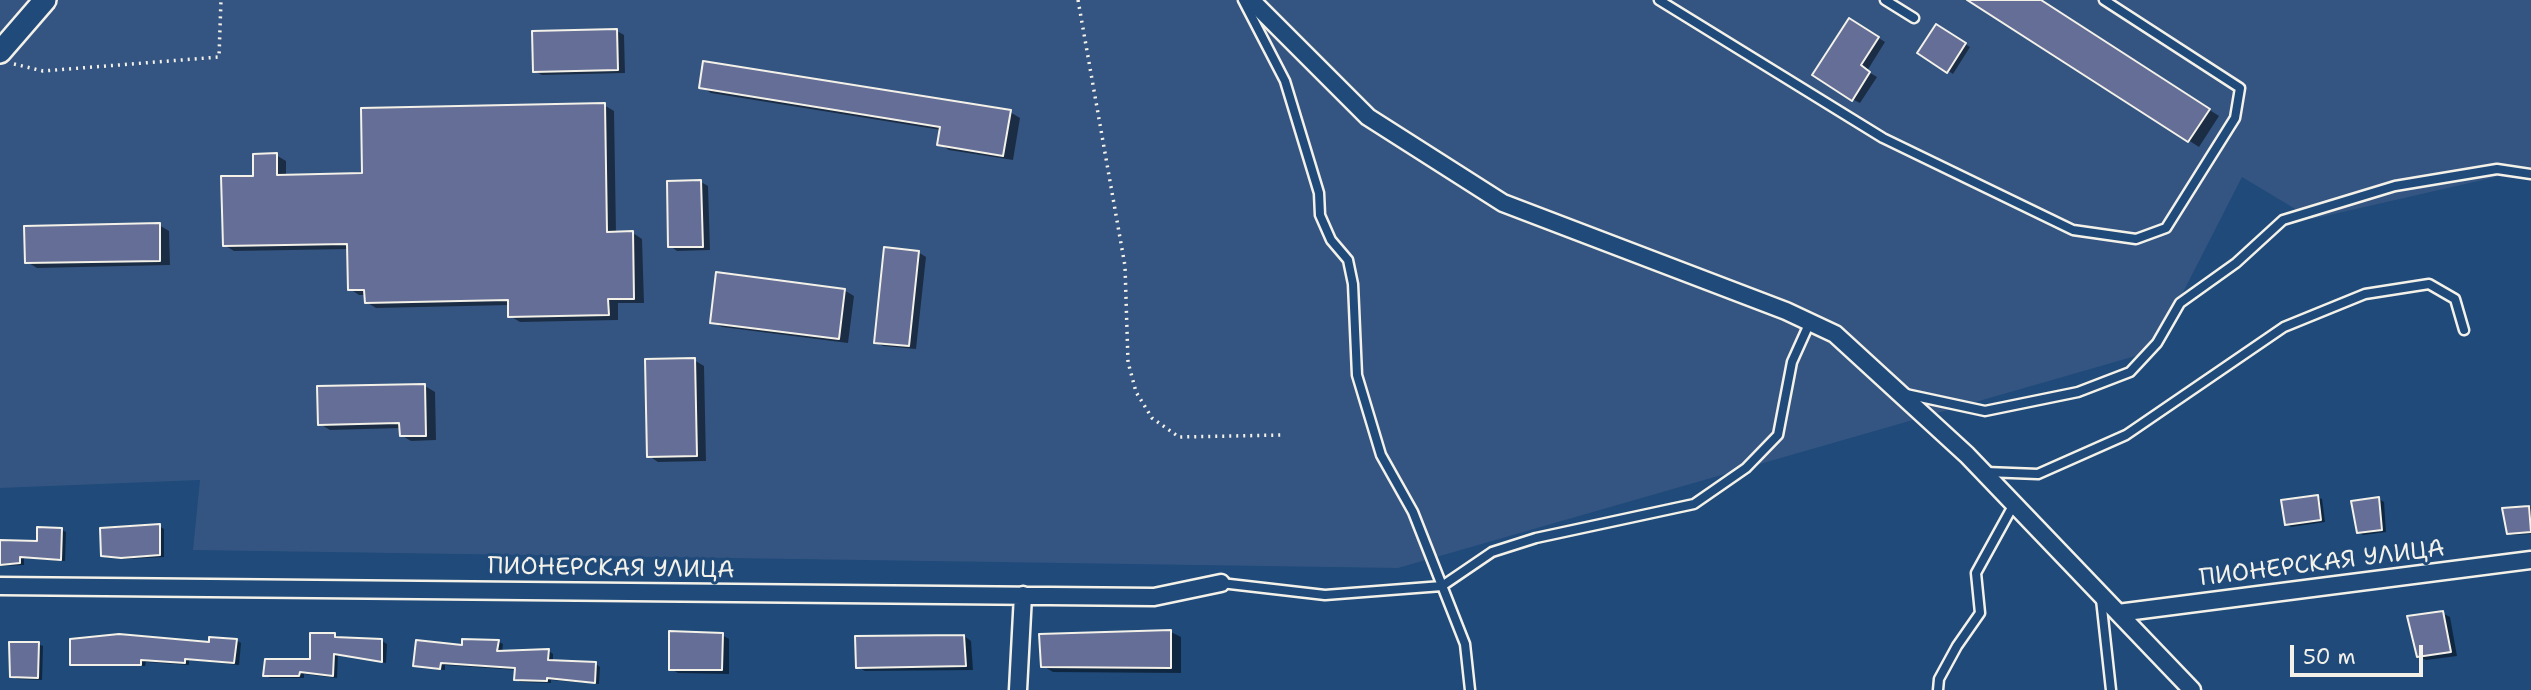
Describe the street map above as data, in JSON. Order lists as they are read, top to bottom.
{
  "streets": {
    "street": ["ПИОНЕРСКАЯ УЛИЦА"]
  },
  "scale_bar": "50 m"
}
